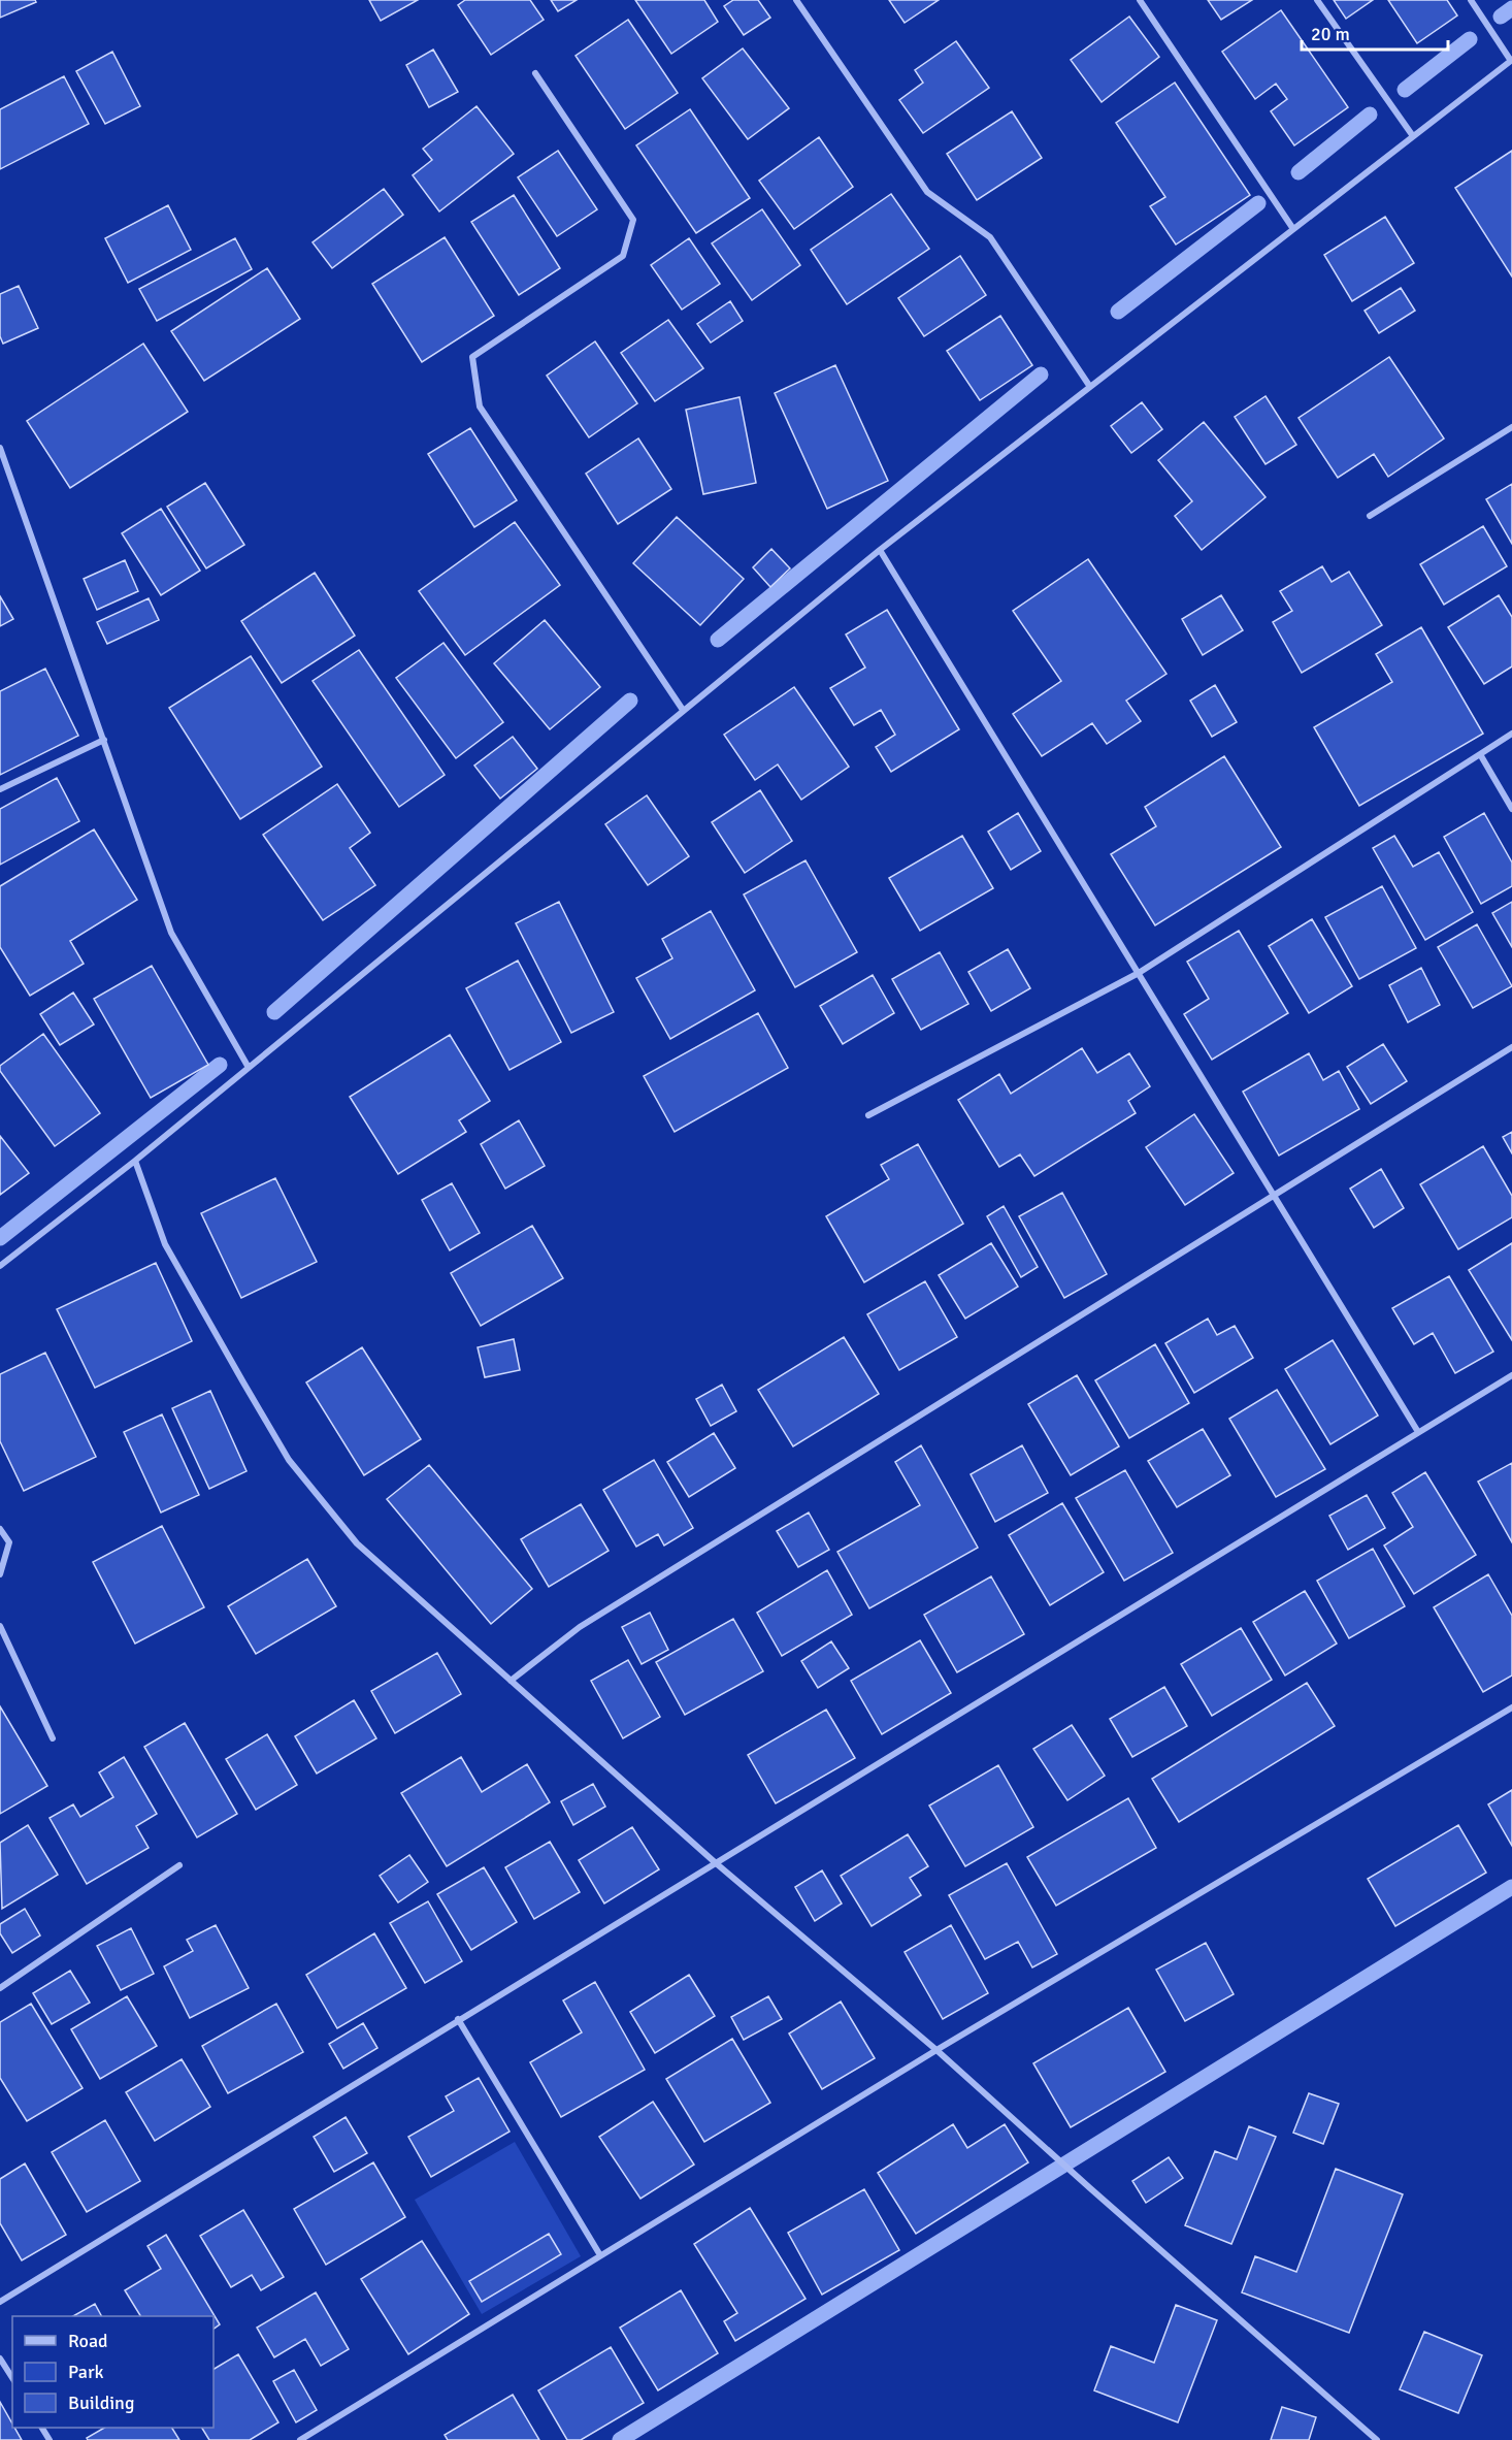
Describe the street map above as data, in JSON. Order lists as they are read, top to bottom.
{
  "legend": ["Road", "Park", "Building"],
  "scale_bar": "20 m"
}
